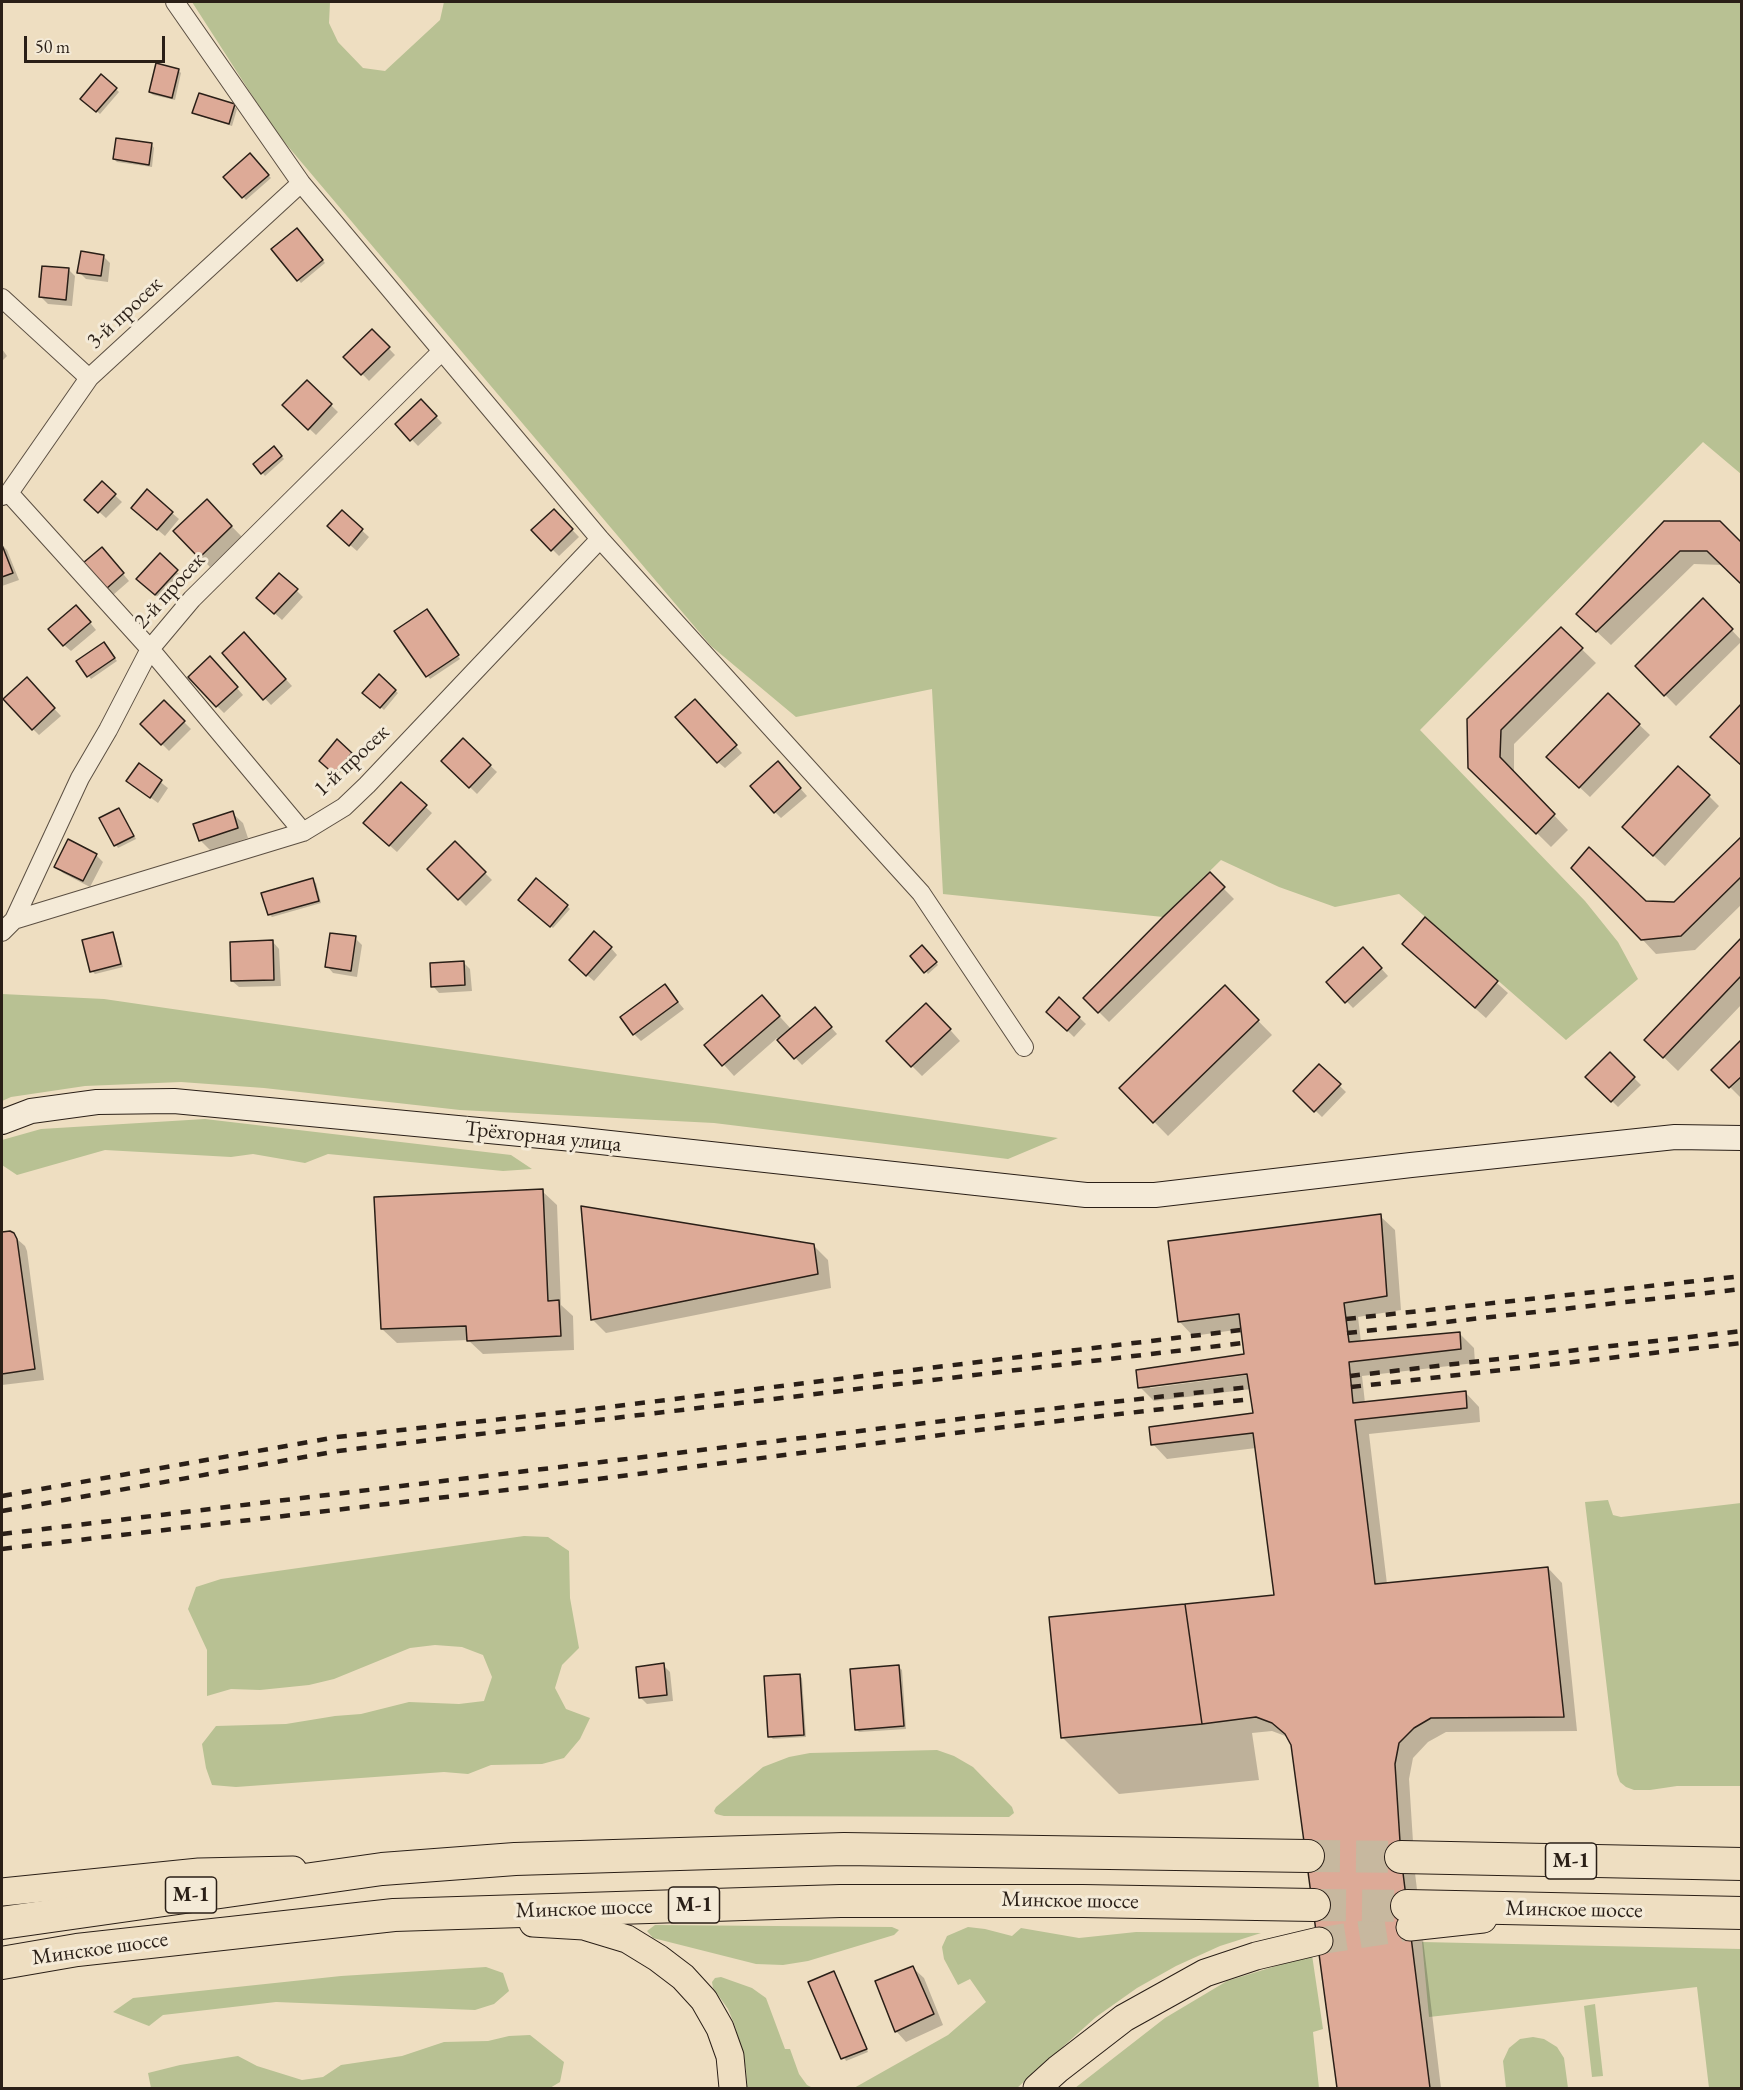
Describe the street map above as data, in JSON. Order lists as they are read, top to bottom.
{
  "streets": {
    "highway": ["М-1", "Минское шоссе"],
    "street": [
      "3-й просек",
      "2-й просек",
      "1-й просек",
      "Трёхгорная улица"
    ]
  },
  "crossings": [
    ["2-й просек", "1-й просек"]
  ],
  "scale_bar": "50 m"
}
